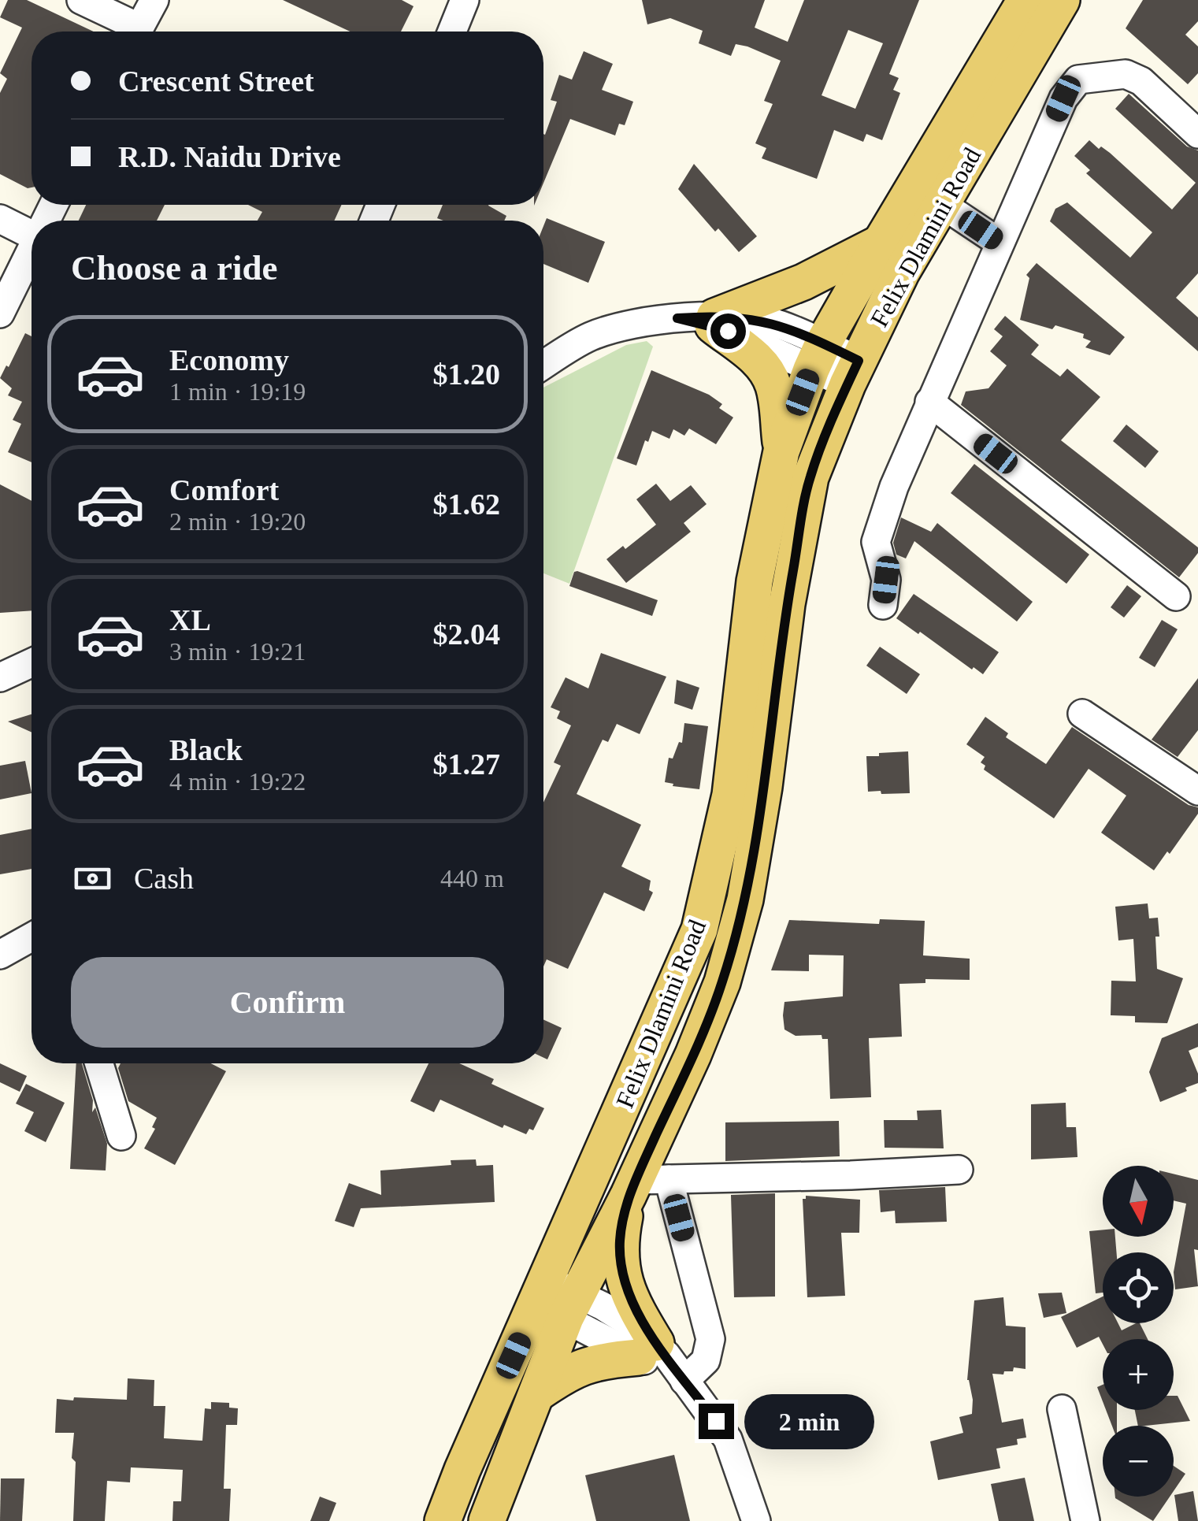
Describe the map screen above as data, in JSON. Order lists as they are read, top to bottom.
{
  "streets": {
    "main road": ["Felix Dlamini Road"]
  },
  "north": "bottom",
  "page": {
    "banner": ["Crescent Street", "R.D. Naidu Drive"],
    "heading": "Choose a ride",
    "list": [
      {
        "name": "Economy",
        "note": "1 min · 19:19",
        "value": "$1.20"
      },
      {
        "name": "Comfort",
        "note": "2 min · 19:20",
        "value": "$1.62"
      },
      {
        "name": "XL",
        "note": "3 min · 19:21",
        "value": "$2.04"
      },
      {
        "name": "Black",
        "note": "4 min · 19:22",
        "value": "$1.27"
      }
    ],
    "pay": ["Cash", "440 m"],
    "buttons": "Confirm",
    "map_buttons": ["+", "−"],
    "bubble": "2 min"
  }
}
